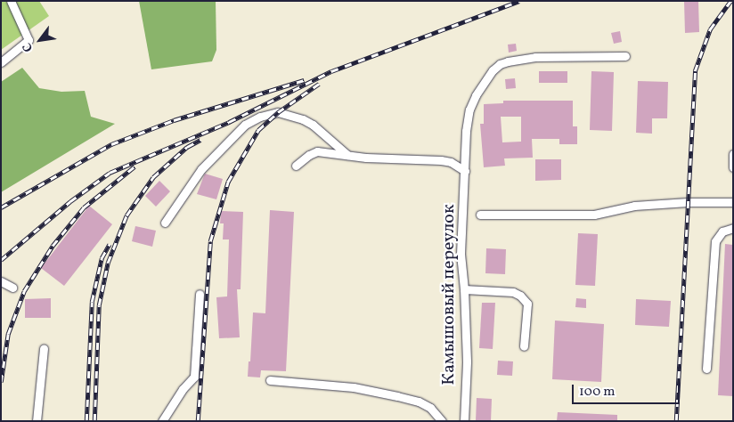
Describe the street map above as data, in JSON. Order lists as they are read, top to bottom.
{
  "streets": {
    "street": ["Камышовый переулок"]
  },
  "scale_bar": "100 m",
  "north": "bottom left"
}
